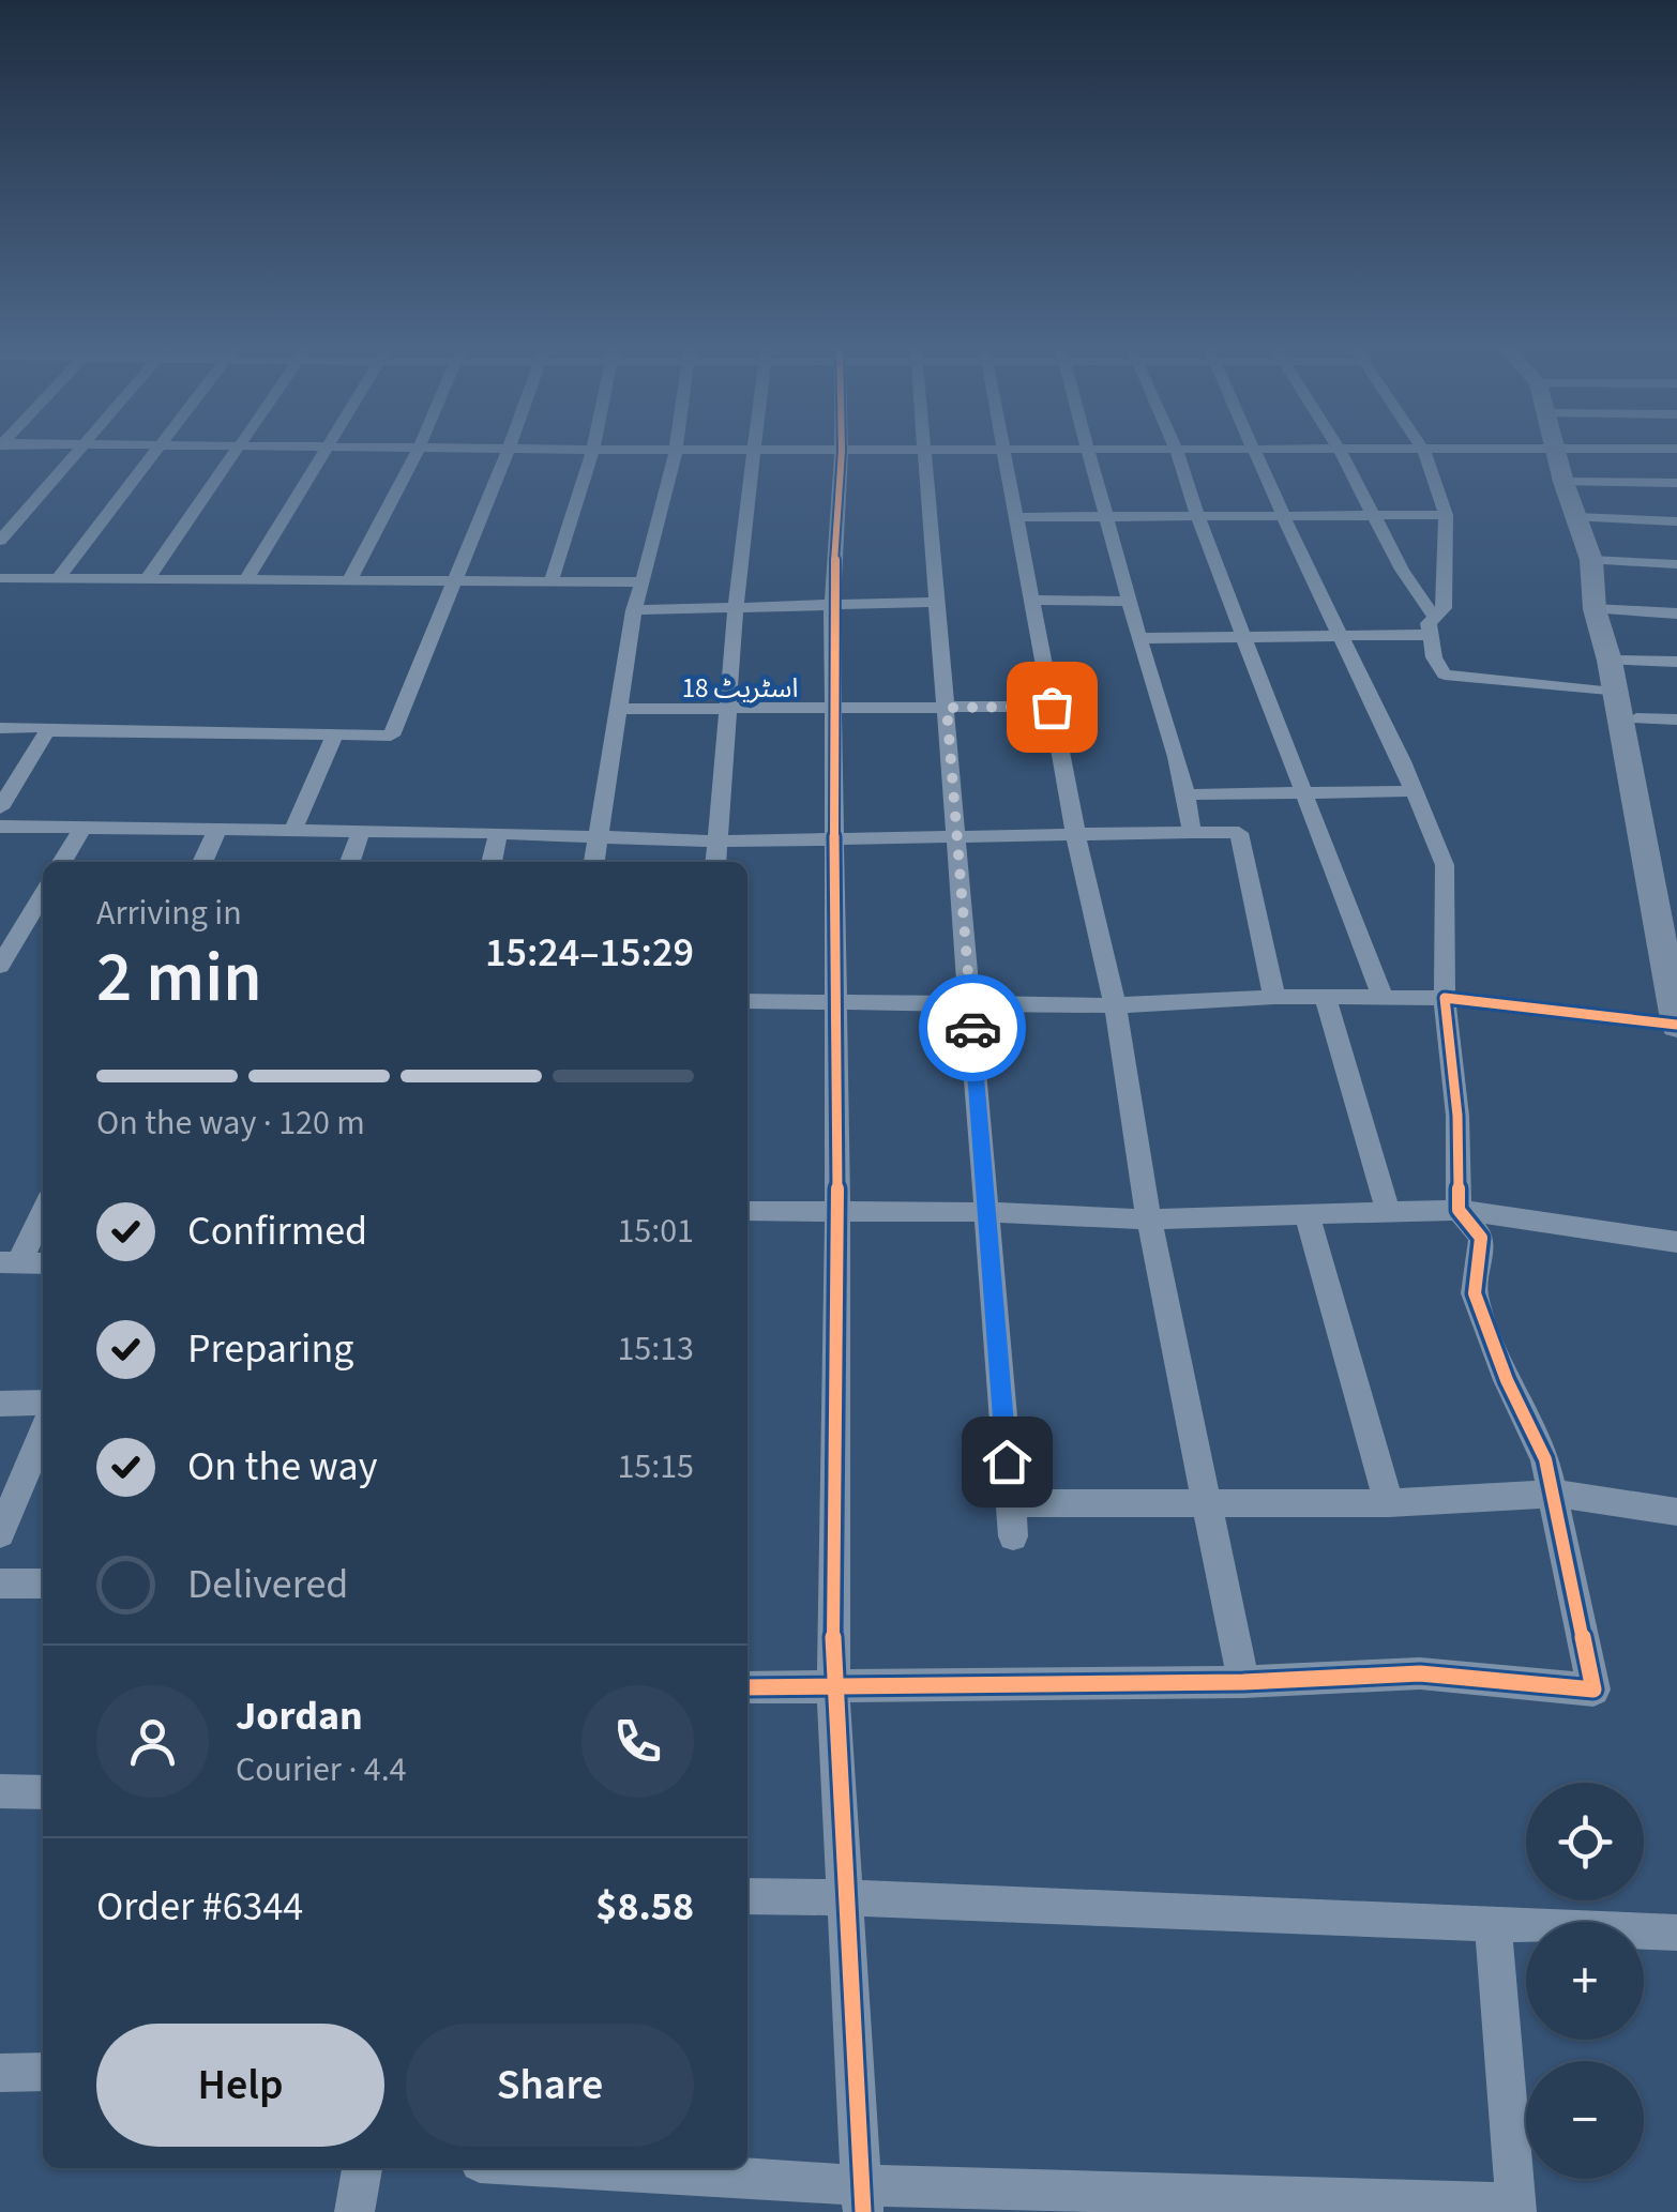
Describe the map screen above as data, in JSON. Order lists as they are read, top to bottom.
{
  "streets": {
    "street": ["اسٹریٹ 18"]
  },
  "page": {
    "heading": ["2 min", "Arriving in", "15:24–15:29"],
    "panel": [
      "Jordan",
      "Courier · 4.4",
      "Order #6344",
      "$8.58"
    ],
    "bar": "On the way · 120 m",
    "list": [
      ["Confirmed", "15:01"],
      ["Preparing", "15:13"],
      ["On the way", "15:15"],
      "Delivered"
    ],
    "map_buttons": ["+", "−"],
    "buttons": ["Help", "Share"]
  }
}
